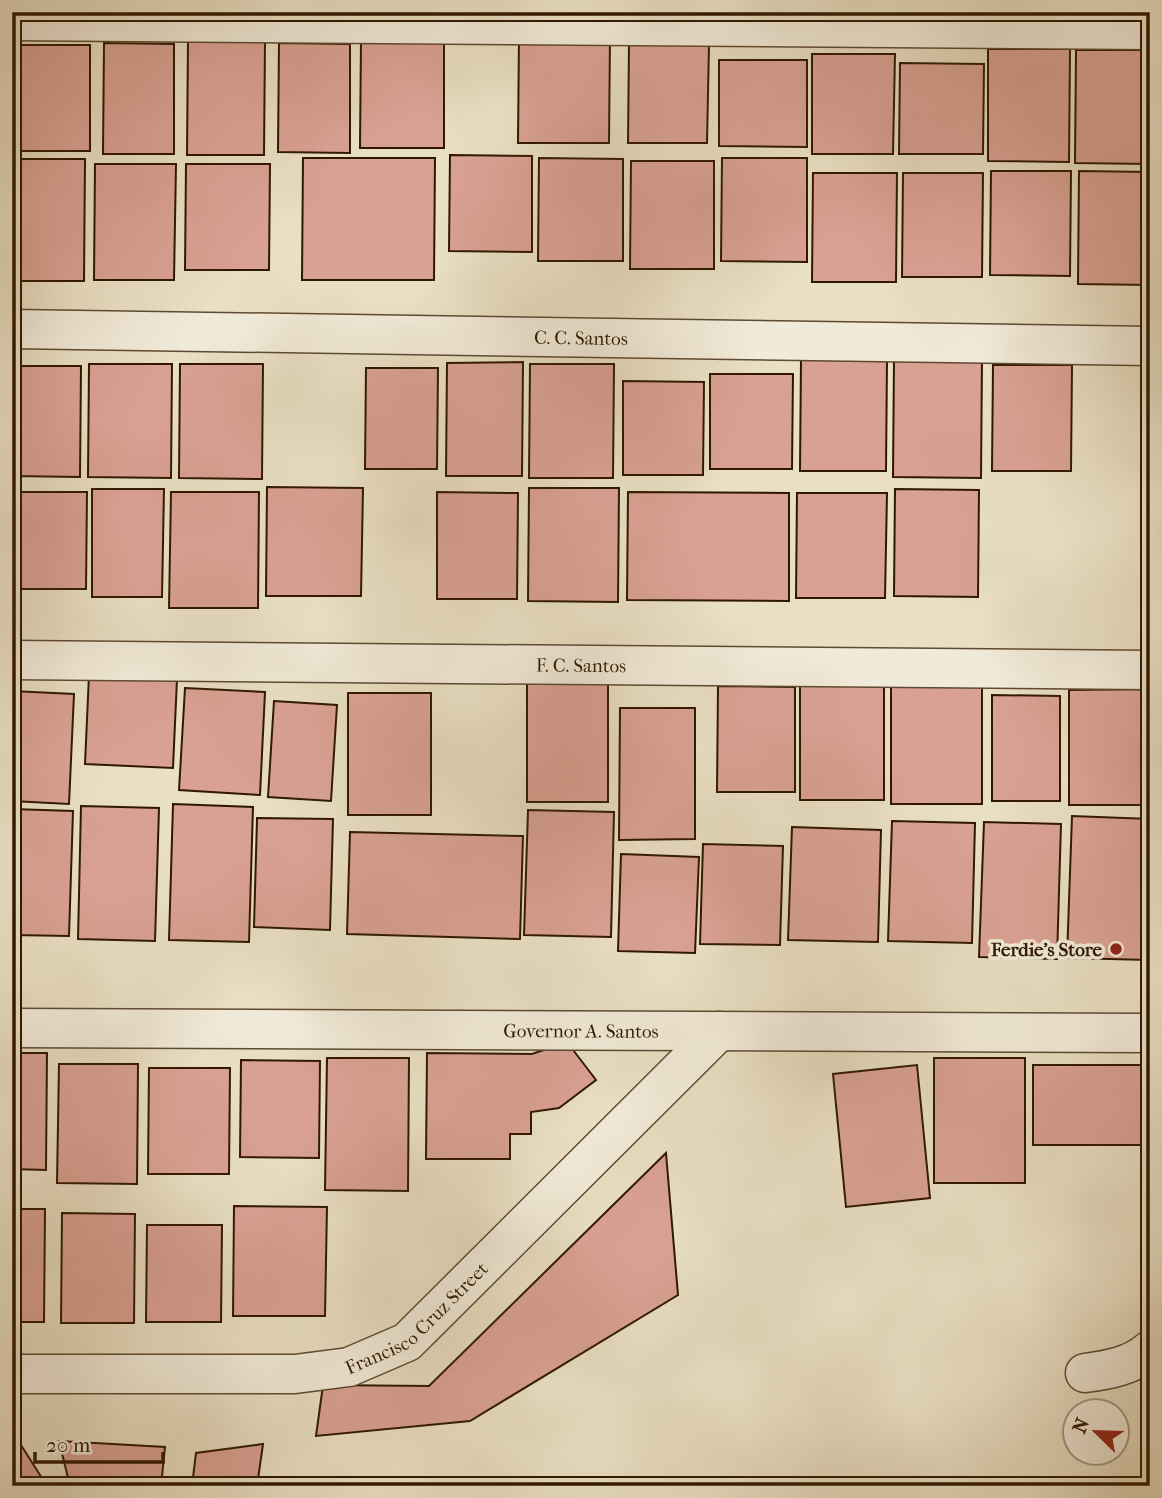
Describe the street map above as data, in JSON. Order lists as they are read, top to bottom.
{
  "streets": {
    "street": [
      "C. C. Santos",
      "F. C. Santos",
      "Governor A. Santos",
      "Francisco Cruz Street"
    ]
  },
  "crossings": [
    ["Governor A. Santos", "Francisco Cruz Street"]
  ],
  "places": ["Ferdie's Store"],
  "scale_bar": "20 m",
  "north": "top left"
}
